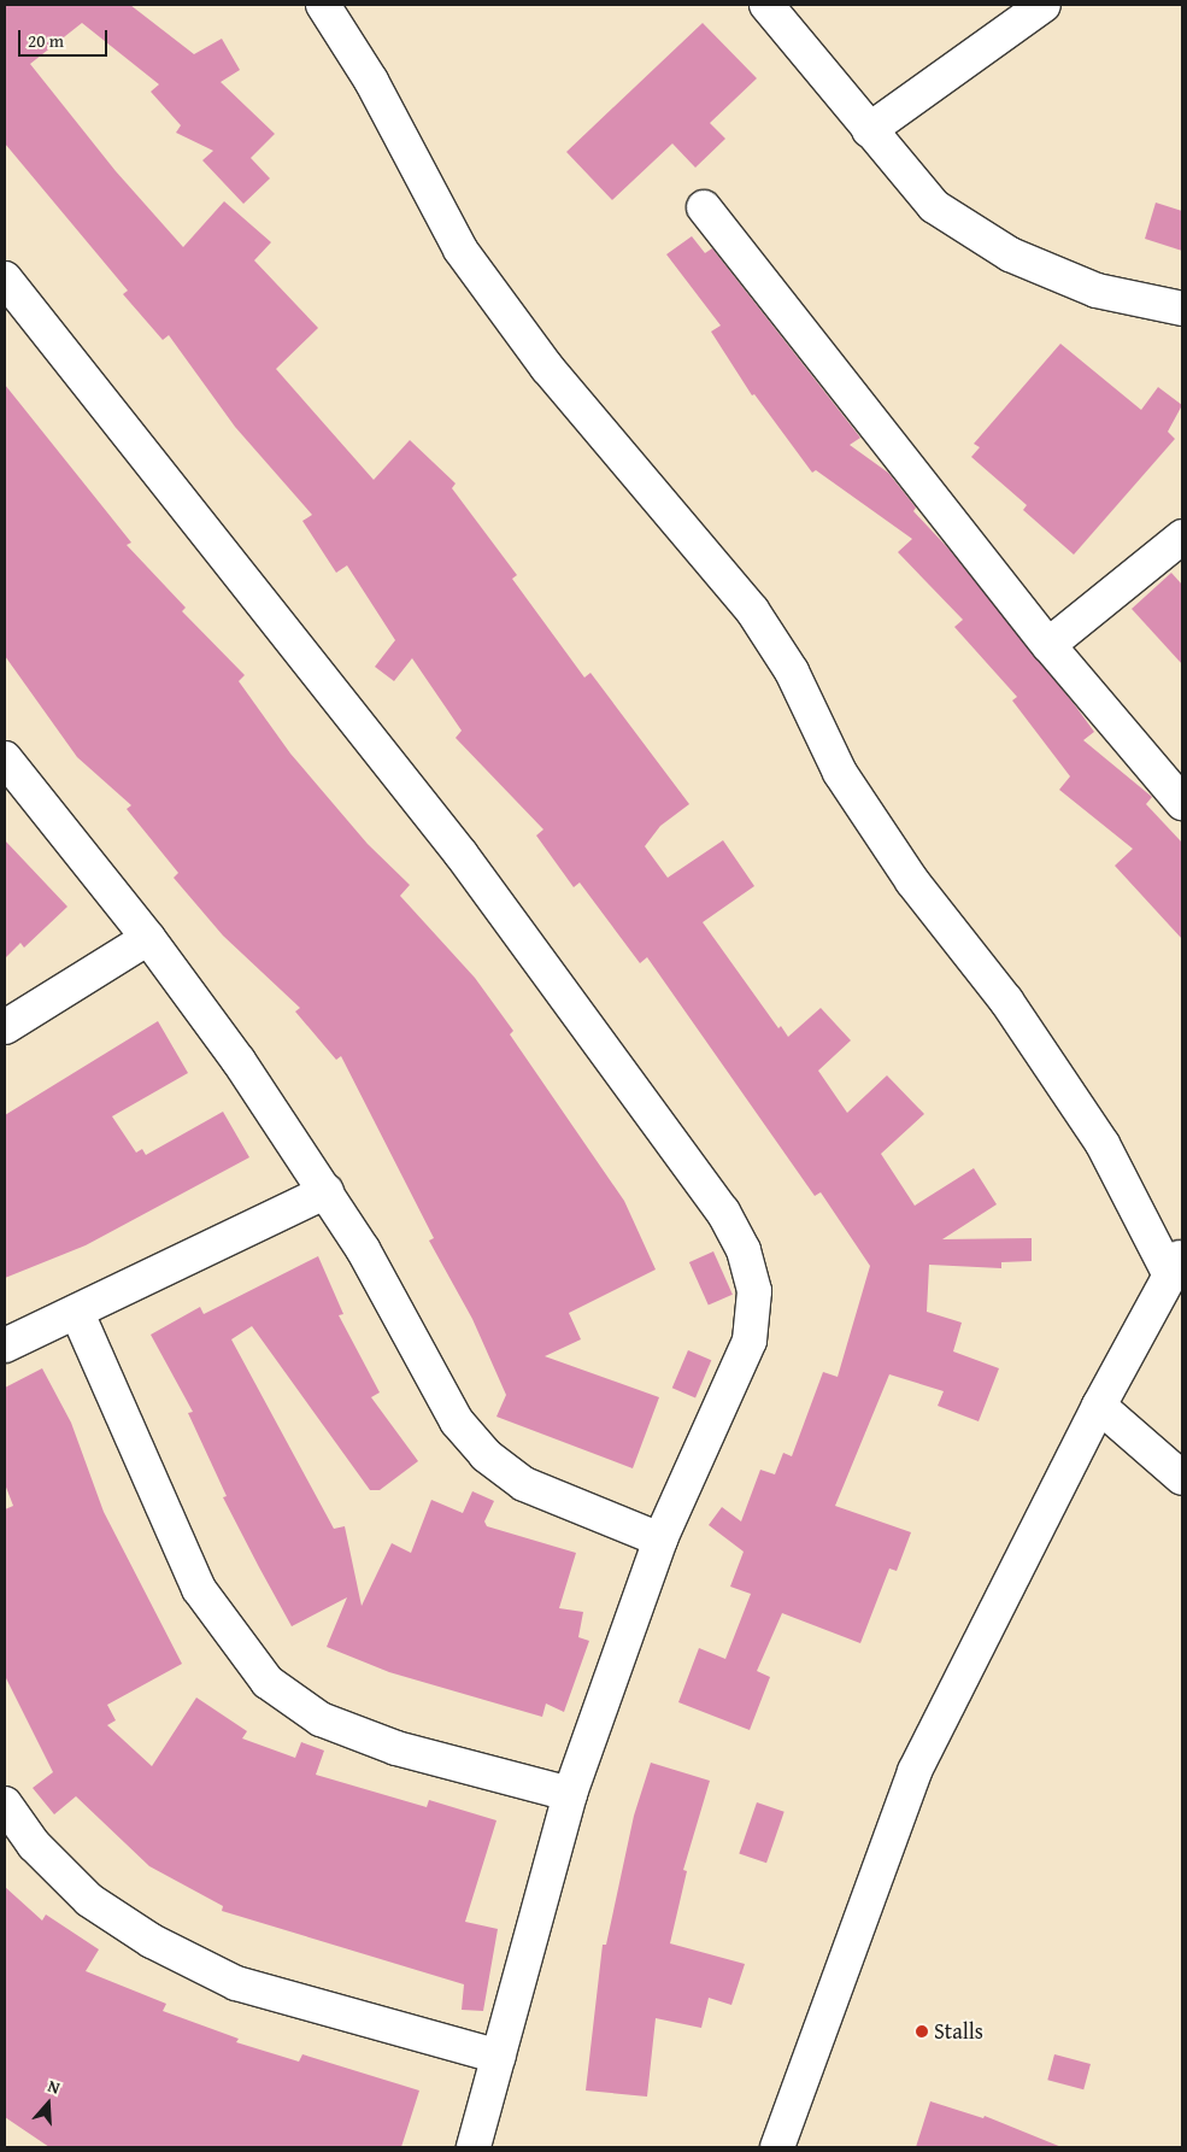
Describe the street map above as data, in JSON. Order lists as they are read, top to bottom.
{
  "places": ["Stalls"],
  "scale_bar": "20 m",
  "north": "top"
}
